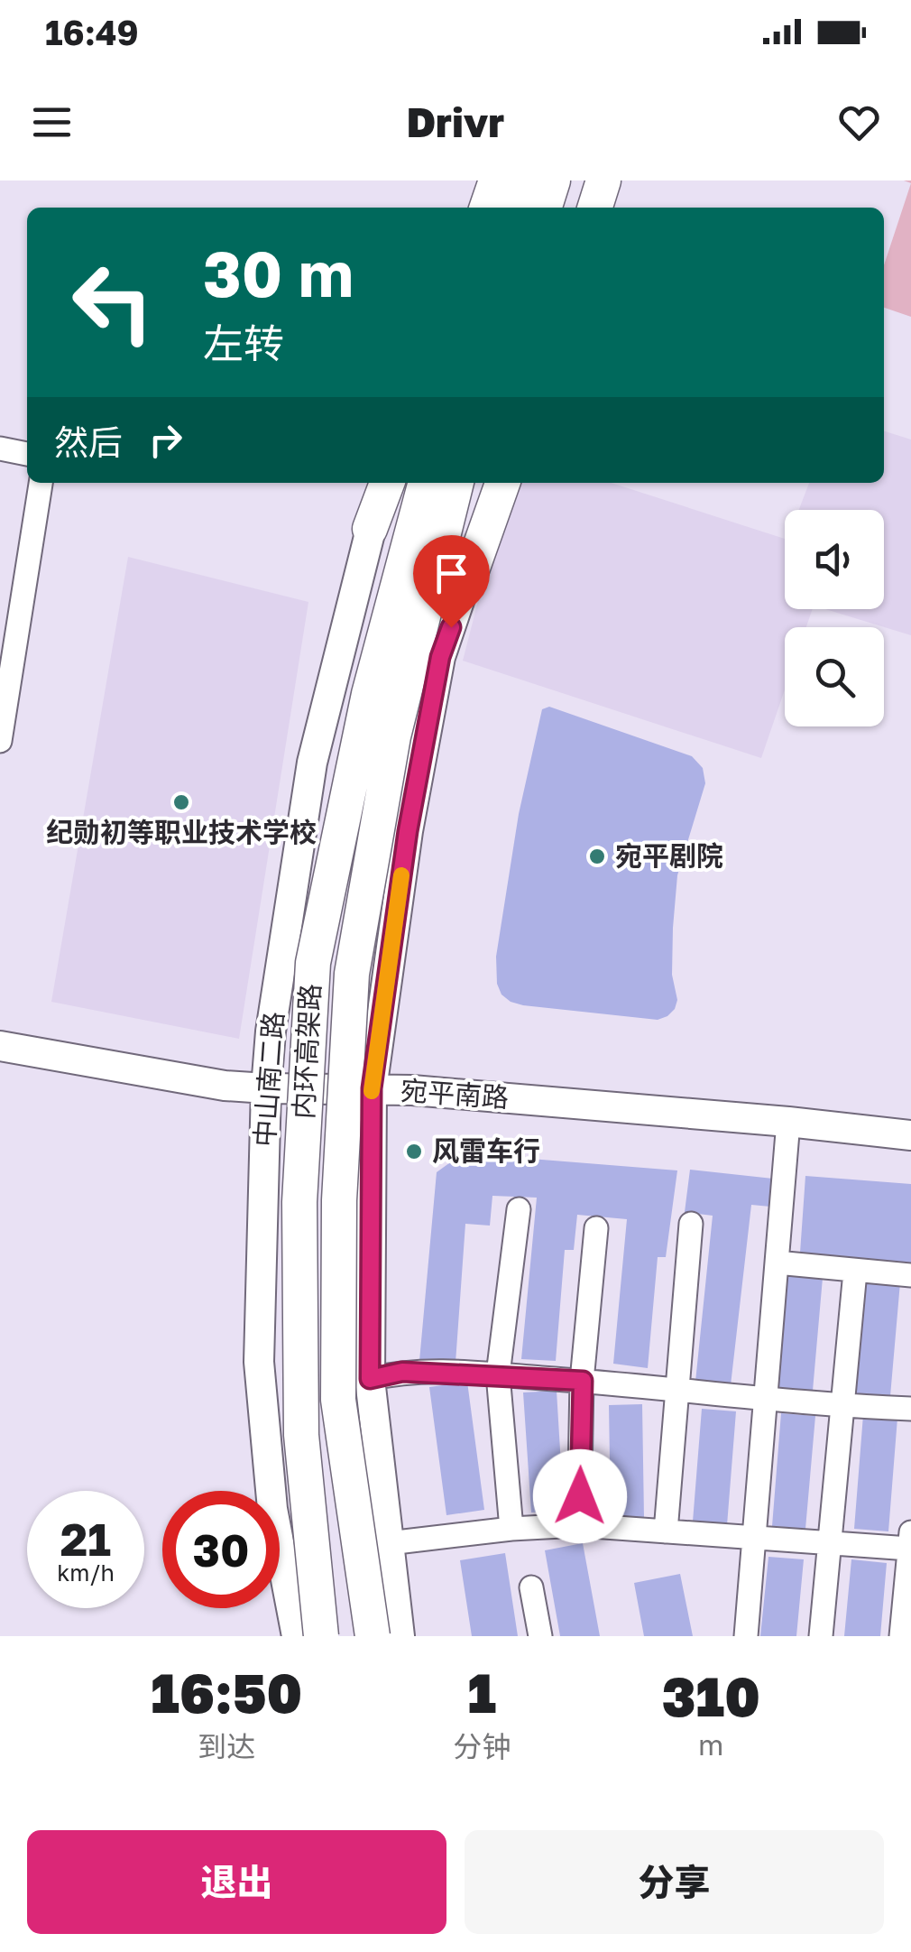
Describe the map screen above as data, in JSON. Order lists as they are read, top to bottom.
{
  "streets": {
    "highway": ["内环高架路"],
    "main road": ["中山南二路", "宛平南路"]
  },
  "crossings": [
    ["中山南二路", "宛平南路"]
  ],
  "places": ["纪勋初等职业技术学校", "宛平剧院", "风雷车行"],
  "page": {
    "status": "16:49",
    "header": "Drivr",
    "turn": ["30 m", "左转"],
    "then": "然后",
    "speed": "21 km/h",
    "limit": "30",
    "eta": [
      "16:50",
      "到达",
      "1",
      "分钟",
      "310",
      "m"
    ],
    "buttons": ["退出", "分享"]
  }
}
